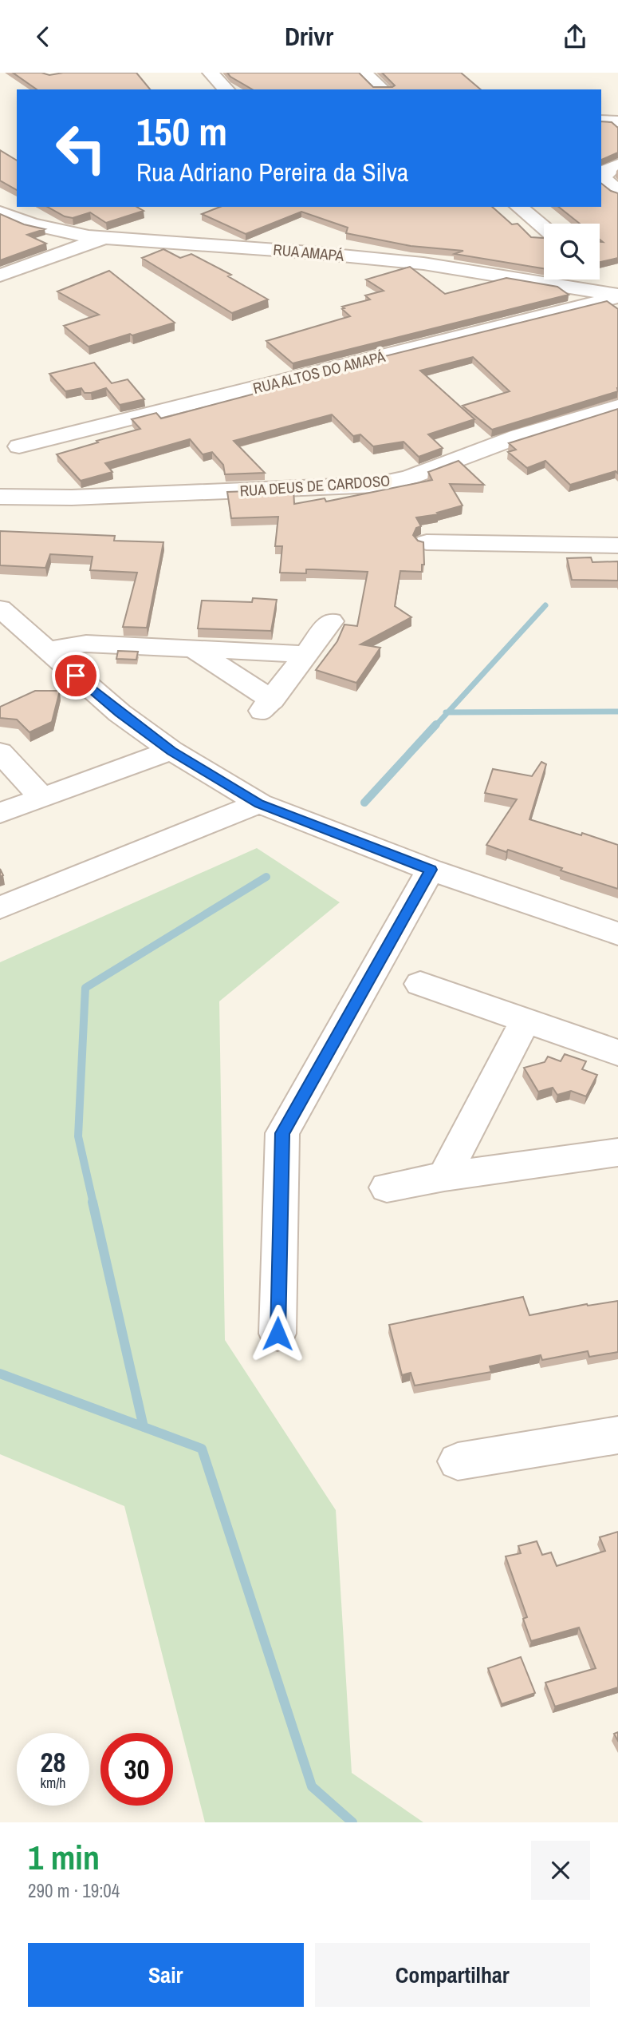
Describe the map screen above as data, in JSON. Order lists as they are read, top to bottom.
{
  "streets": {
    "street": ["RUA AMAPÁ", "RUA ALTOS DO AMAPÁ", "RUA DEUS DE CARDOSO"]
  },
  "crossings": [
    ["RUA AMAPÁ", "RUA ALTOS DO AMAPÁ"]
  ],
  "page": {
    "header": "Drivr",
    "turn": ["150 m", "Rua Adriano Pereira da Silva"],
    "speed": "28 km/h",
    "limit": "30",
    "heading": ["1 min", "290 m · 19:04"],
    "buttons": ["Sair", "Compartilhar"]
  }
}
